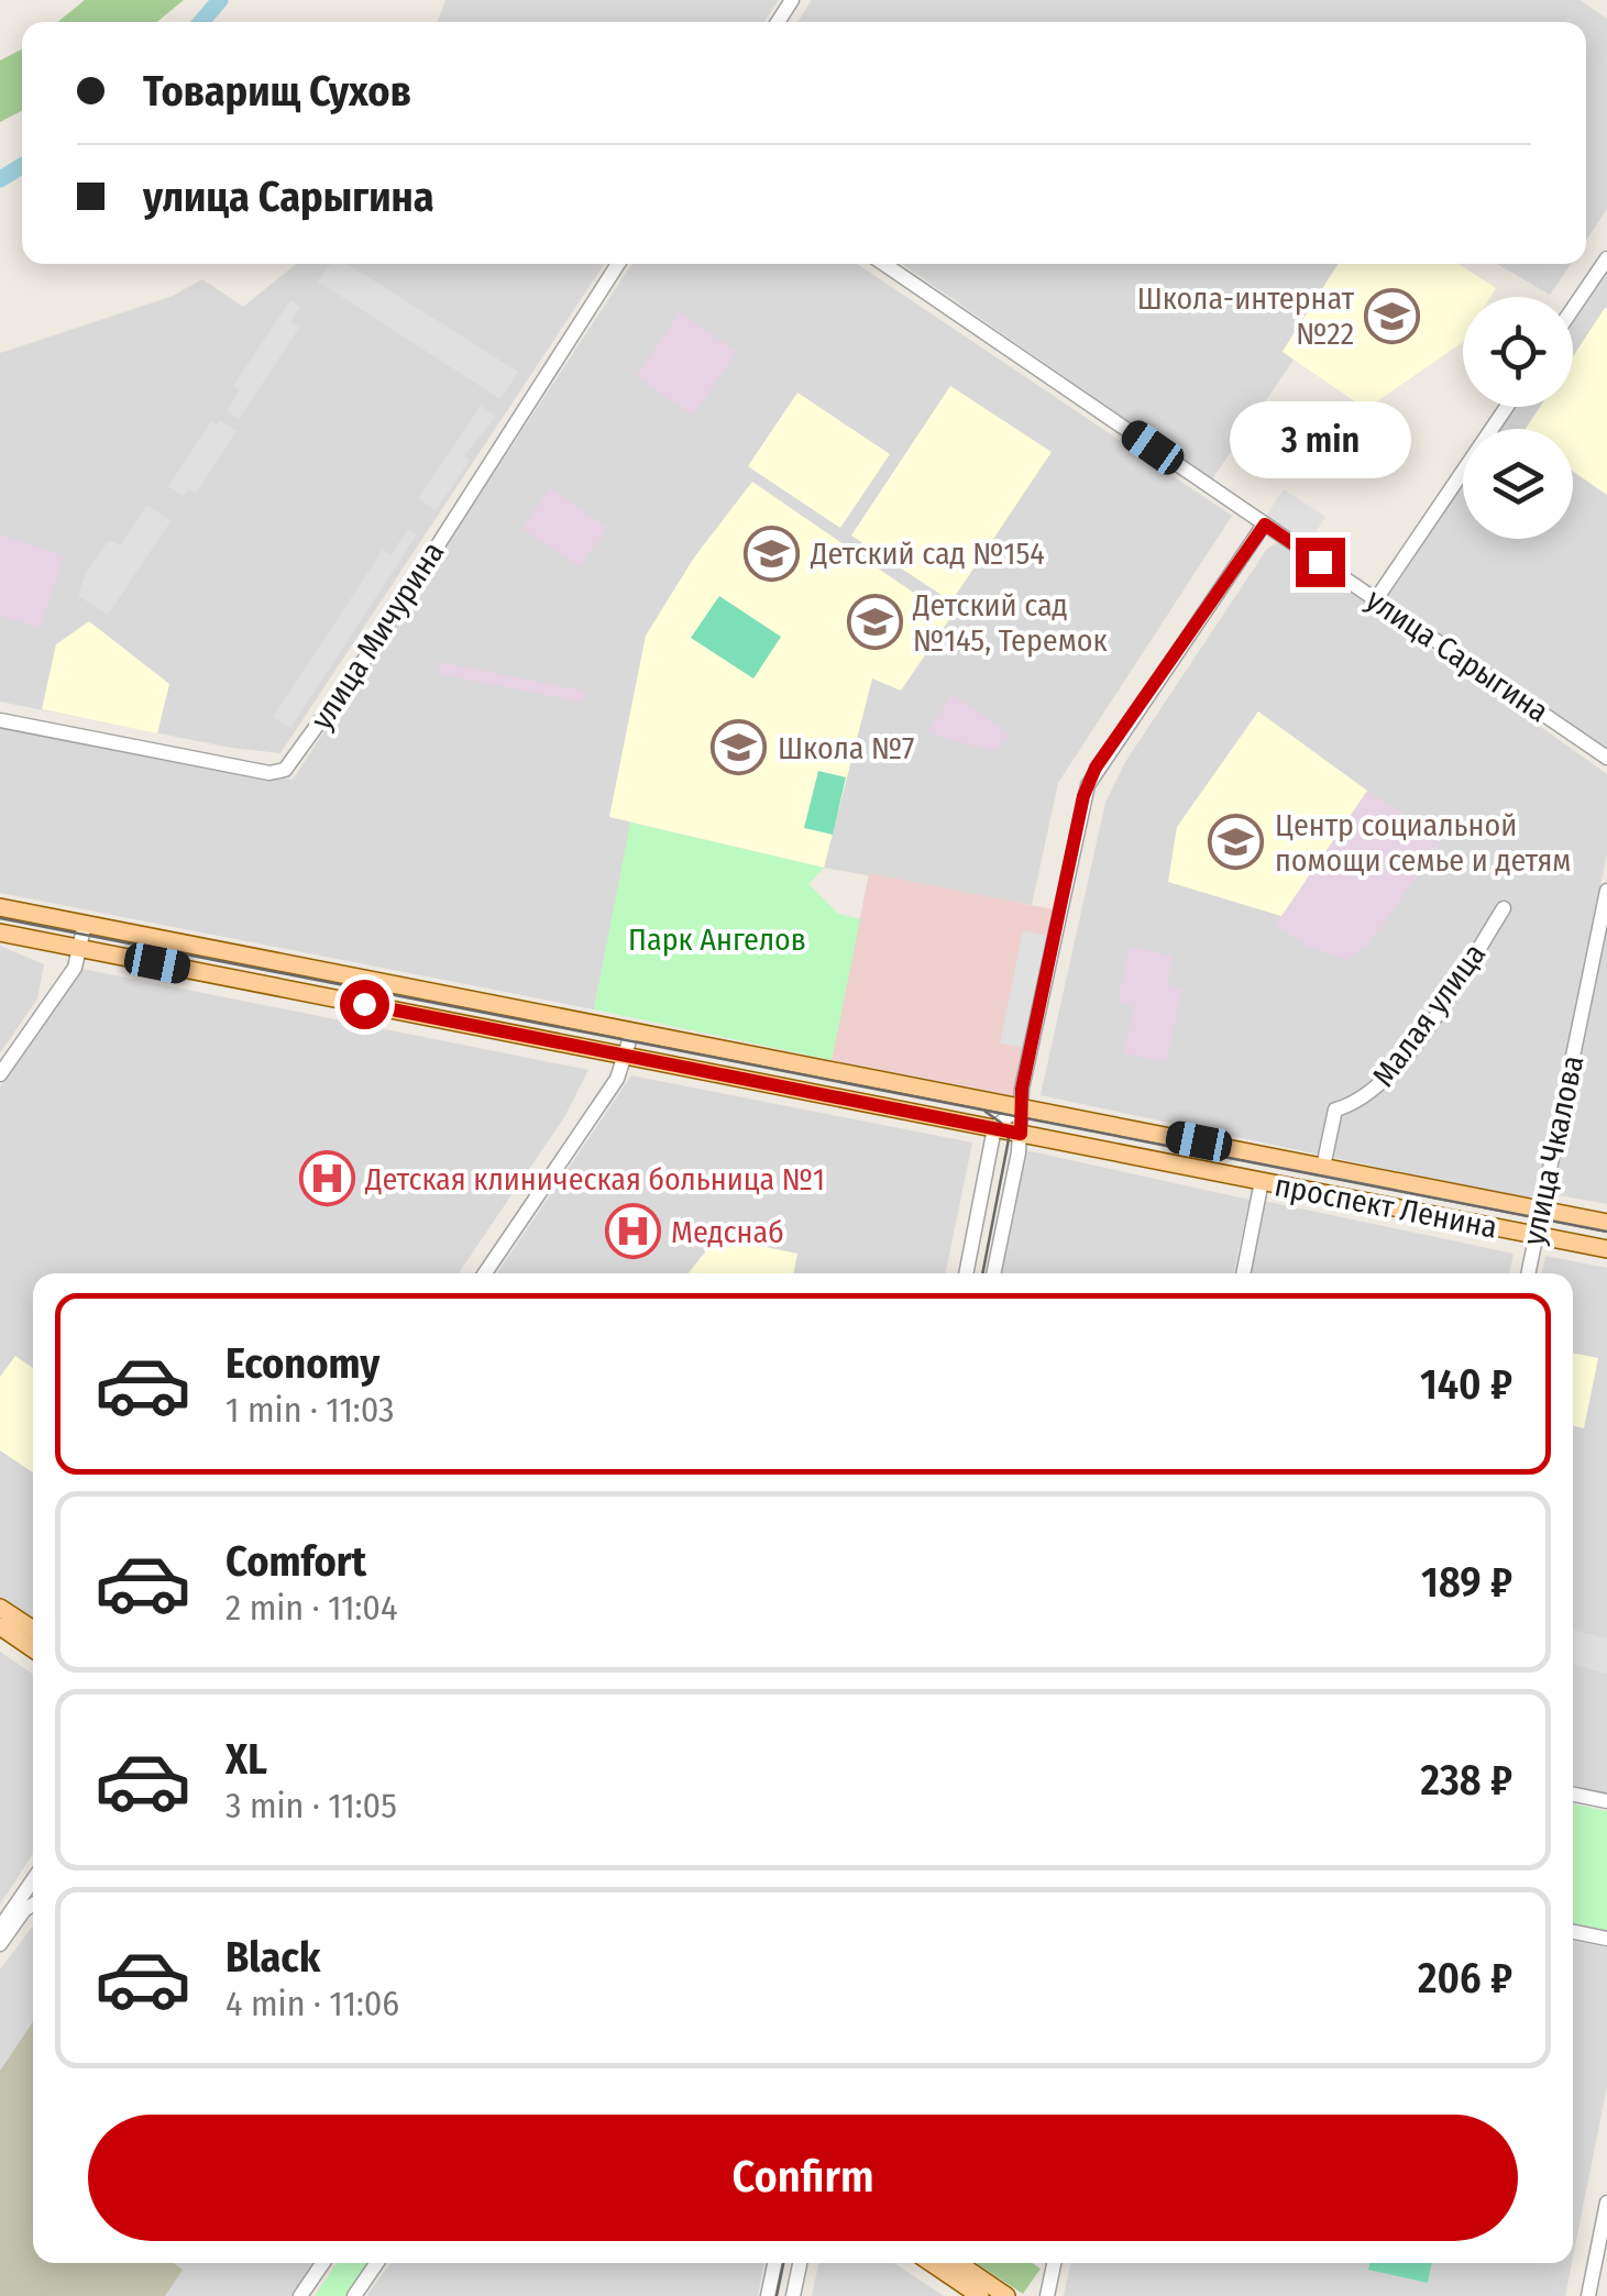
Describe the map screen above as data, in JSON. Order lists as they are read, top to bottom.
{
  "streets": {
    "main road": ["проспект Ленина"],
    "street": [
      "улица Мичурина",
      "улица Сарыгина",
      "Малая улица",
      "улица Чкалова"
    ]
  },
  "crossings": [
    ["Малая улица", "проспект Ленина"],
    ["улица Чкалова", "проспект Ленина"]
  ],
  "parks": ["Парк Ангелов"],
  "places": {
    "school or university": [
      "Школа-интернат №22",
      "Детский сад №154",
      "Детский сад №145, Теремок",
      "Школа №7",
      "Центр социальной помощи семье и детям"
    ],
    "hospital": ["Детская клиническая больница №1", "Медснаб"]
  },
  "page": {
    "banner": ["Товарищ Сухов", "улица Сарыгина"],
    "bubble": "3 min",
    "list": [
      {
        "name": "Economy",
        "note": "1 min · 11:03",
        "value": "140 ₽"
      },
      {
        "name": "Comfort",
        "note": "2 min · 11:04",
        "value": "189 ₽"
      },
      {
        "name": "XL",
        "note": "3 min · 11:05",
        "value": "238 ₽"
      },
      {
        "name": "Black",
        "note": "4 min · 11:06",
        "value": "206 ₽"
      }
    ],
    "buttons": "Confirm"
  }
}
